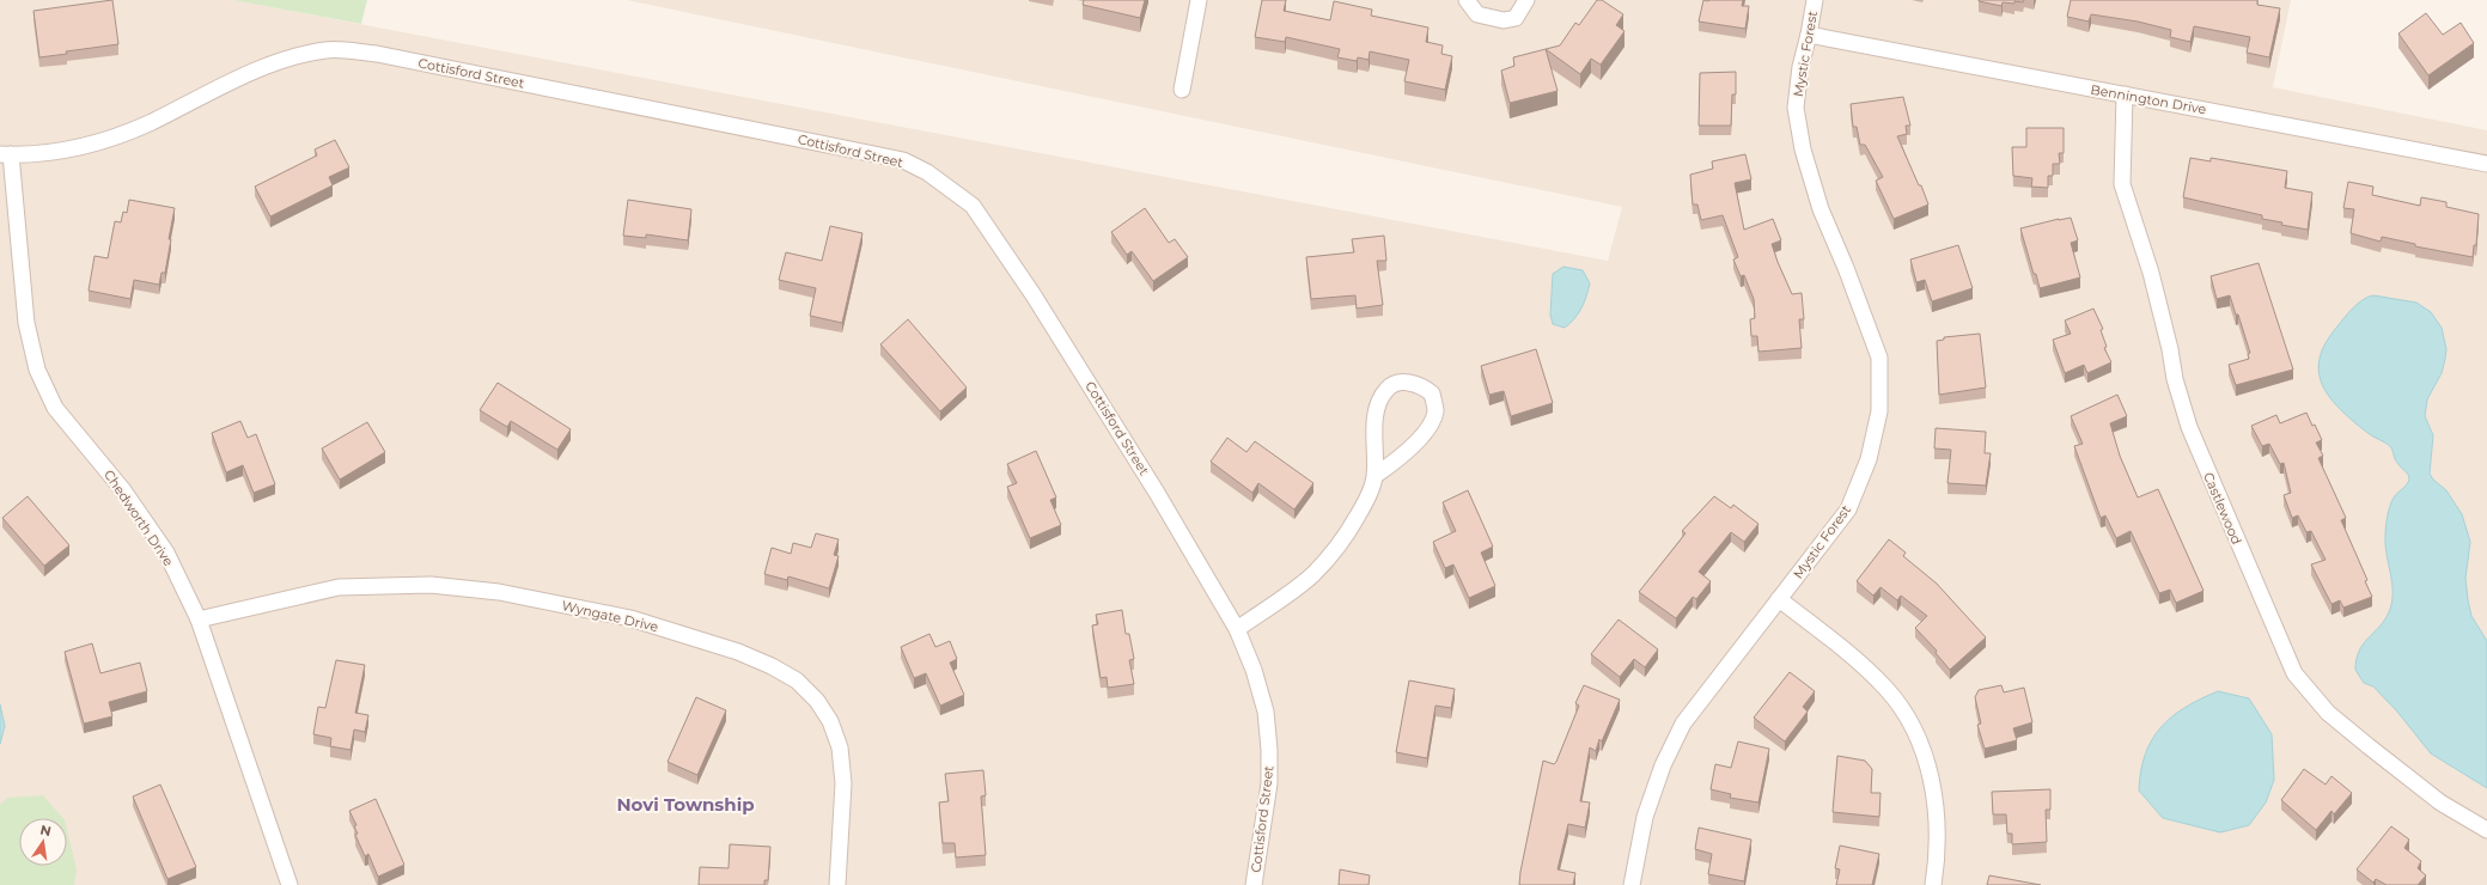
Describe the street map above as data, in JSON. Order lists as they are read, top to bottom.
{
  "streets": {
    "street": [
      "Mystic Forest",
      "Cottisford Street",
      "Bennington Drive",
      "Castlewood",
      "Chedworth Drive",
      "Wyngate Drive"
    ]
  },
  "crossings": [
    ["Mystic Forest", "Bennington Drive"],
    ["Cottisford Street", "Chedworth Drive"],
    ["Bennington Drive", "Castlewood"],
    ["Chedworth Drive", "Wyngate Drive"]
  ],
  "districts": ["Novi Township"],
  "north": "top"
}
